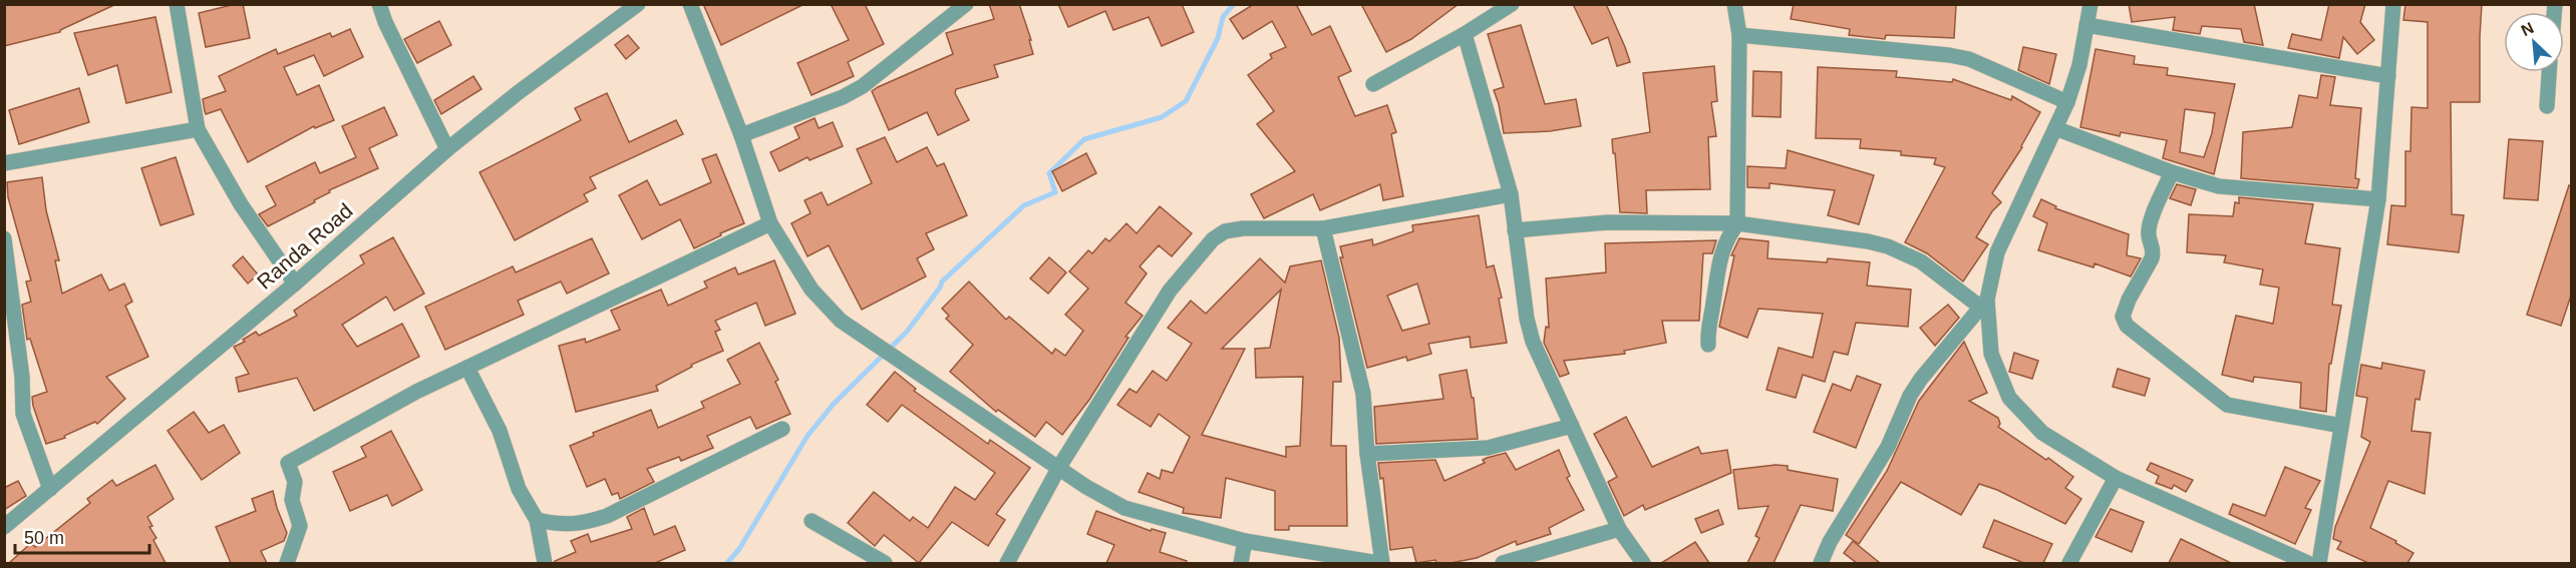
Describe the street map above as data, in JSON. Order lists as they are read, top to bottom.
{
  "streets": {
    "street": ["Randa Road"]
  },
  "scale_bar": "50 m",
  "north": "top left"
}
